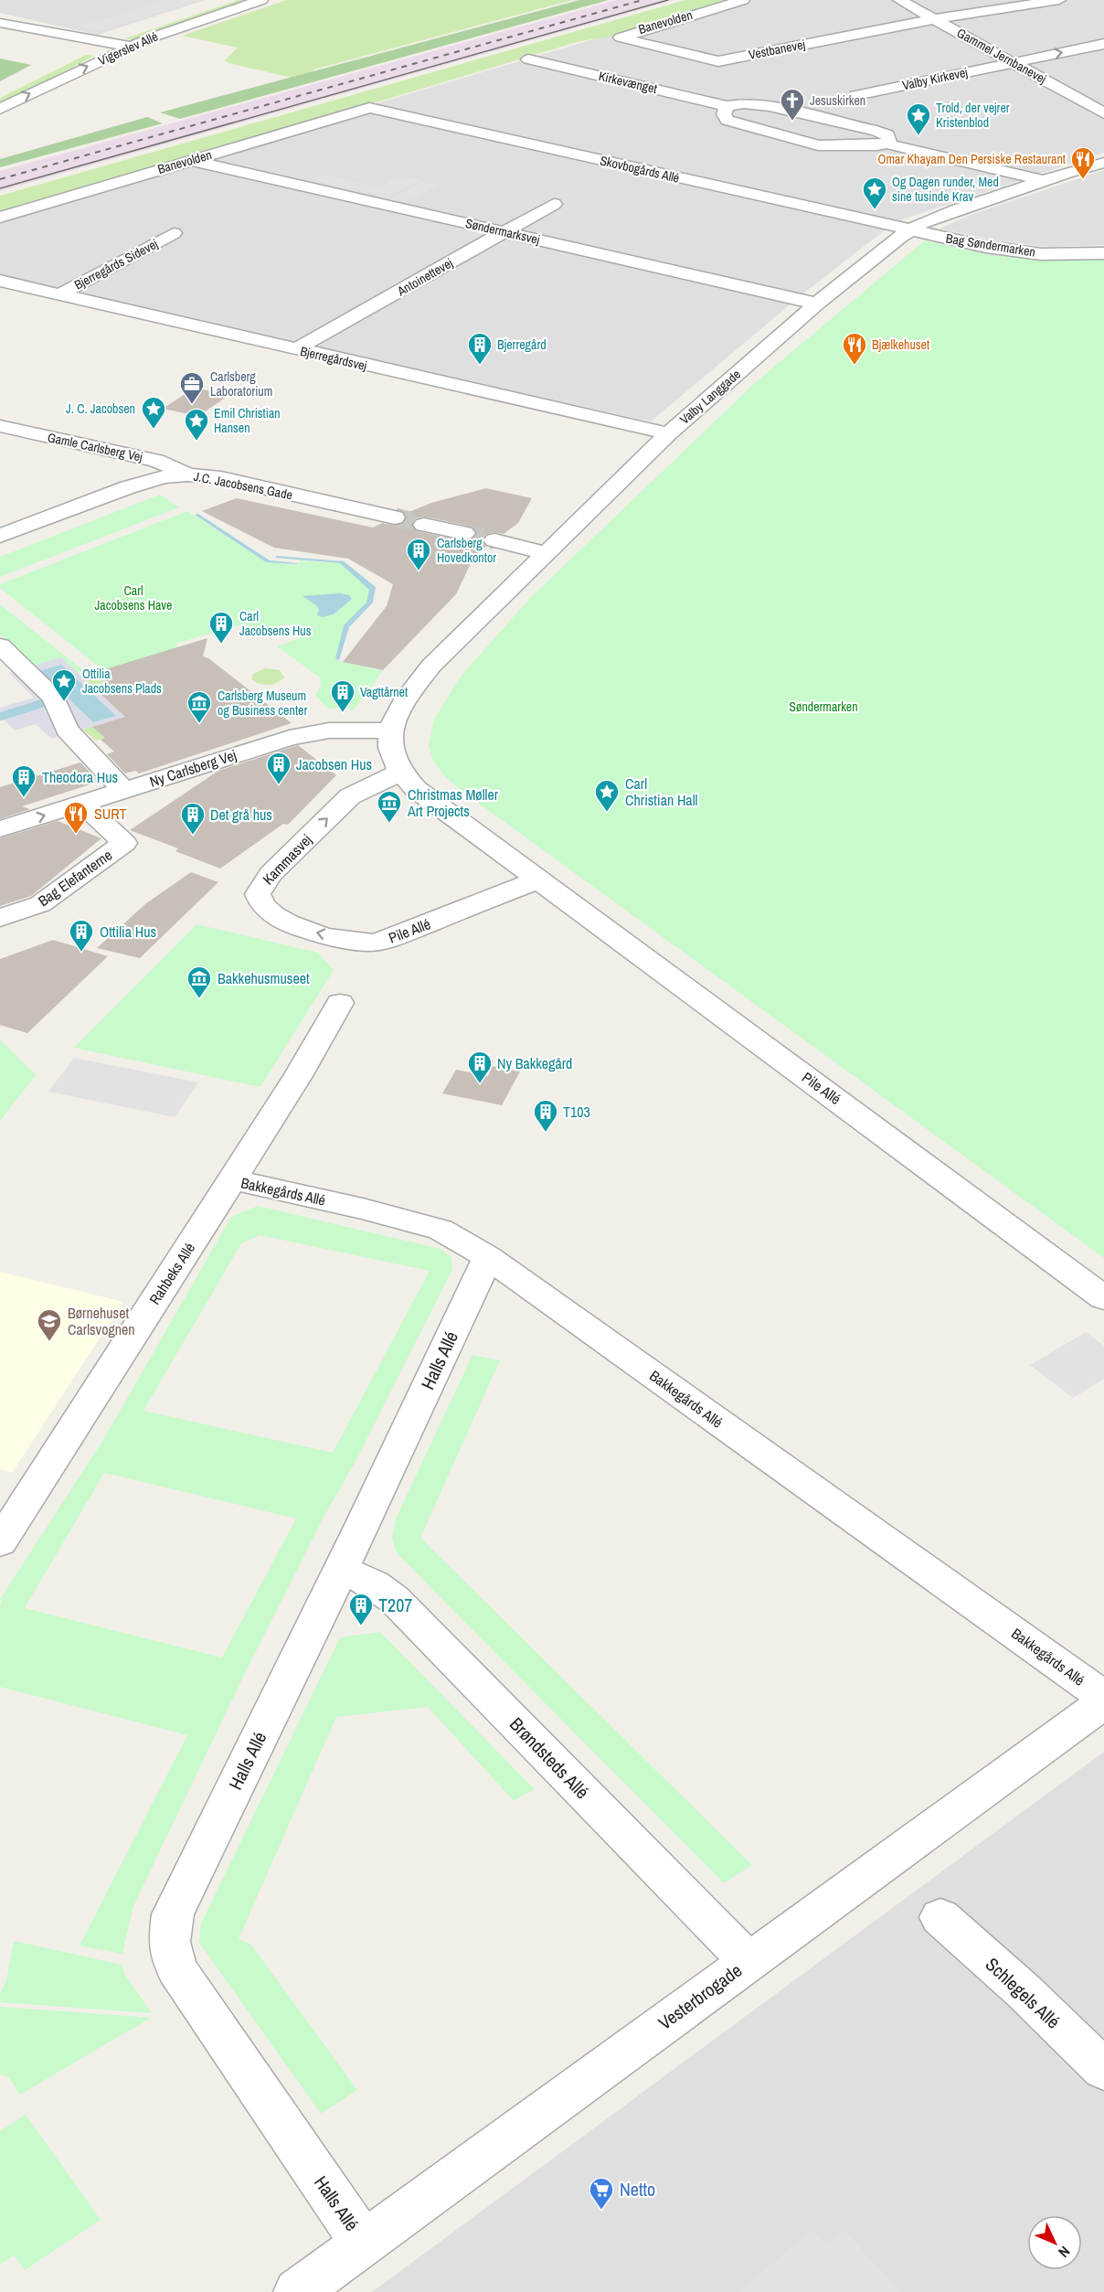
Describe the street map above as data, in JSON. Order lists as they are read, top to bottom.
{
  "streets": {
    "street": [
      "Banevolden",
      "Vigerslev Allé",
      "Vestbanevej",
      "Gammel Jernbanevej",
      "Valby Kirkevej",
      "Kirkevænget",
      "Skovbogårds Allé",
      "Søndermarksvej",
      "Bag Søndermarken",
      "Bjerregårds Sidevej",
      "Antoinettevej",
      "Bjerregårdsvej",
      "Valby Langgade",
      "Gamle Carlsberg Vej",
      "J.C. Jacobsens Gade",
      "Ny Carlsberg Vej",
      "Kammasvej",
      "Bag Elefanterne",
      "Pile Allé",
      "Bakkegårds Allé",
      "Rahbeks Allé",
      "Halls Allé",
      "Brøndsteds Allé",
      "Schlegels Allé",
      "Vesterbrogade"
    ]
  },
  "crossings": [
    ["Banevolden", "Vestbanevej"],
    ["Banevolden", "Skovbogårds Allé"],
    ["Banevolden", "Søndermarksvej"],
    ["Vestbanevej", "Gammel Jernbanevej"],
    ["Gammel Jernbanevej", "Valby Kirkevej"],
    ["Kirkevænget", "Valby Langgade"],
    ["Skovbogårds Allé", "Bag Søndermarken"],
    ["Skovbogårds Allé", "Valby Langgade"],
    ["Søndermarksvej", "Antoinettevej"],
    ["Søndermarksvej", "Valby Langgade"],
    ["Bag Søndermarken", "Valby Langgade"],
    ["Bjerregårds Sidevej", "Bjerregårdsvej"],
    ["Antoinettevej", "Bjerregårdsvej"],
    ["Bjerregårdsvej", "Valby Langgade"],
    ["Valby Langgade", "Ny Carlsberg Vej"],
    ["Valby Langgade", "Pile Allé"],
    ["Gamle Carlsberg Vej", "J.C. Jacobsens Gade"],
    ["Ny Carlsberg Vej", "Bag Elefanterne"],
    ["Ny Carlsberg Vej", "Pile Allé"],
    ["Kammasvej", "Pile Allé"],
    ["Bakkegårds Allé", "Rahbeks Allé"],
    ["Bakkegårds Allé", "Halls Allé"],
    ["Halls Allé", "Brøndsteds Allé"],
    ["Halls Allé", "Vesterbrogade"],
    ["Brøndsteds Allé", "Vesterbrogade"]
  ],
  "one_way": ["Valby Kirkevej"],
  "parks": ["Carl Jacobsens Have", "Søndermarken"],
  "places": {
    "church": ["Jesuskirken"],
    "place": [
      "Trold, der vejrer Kristenblod",
      "Og Dagen runder, Med sine tusinde Krav",
      "J. C. Jacobsen",
      "Emil Christian Hansen",
      "Ottilia Jacobsens Plads",
      "Carl Christian Hall"
    ],
    "restaurant": ["Omar Khayam Den Persiske Restaurant", "Bjælkehuset", "SURT"],
    "building": [
      "Bjerregård",
      "Carlsberg Hovedkontor",
      "Carl Jacobsens Hus",
      "Vagttårnet",
      "Jacobsen Hus",
      "Theodora Hus",
      "Det grå hus",
      "Ottilia Hus",
      "Ny Bakkegård",
      "T103",
      "T207"
    ],
    "office": ["Carlsberg Laboratorium"],
    "museum": ["Carlsberg Museum og Business center", "Christmas Møller Art Projects", "Bakkehusmuseet"],
    "school or university": ["Børnehuset Carlsvognen"],
    "supermarket": ["Netto"]
  },
  "north": "bottom right"
}
